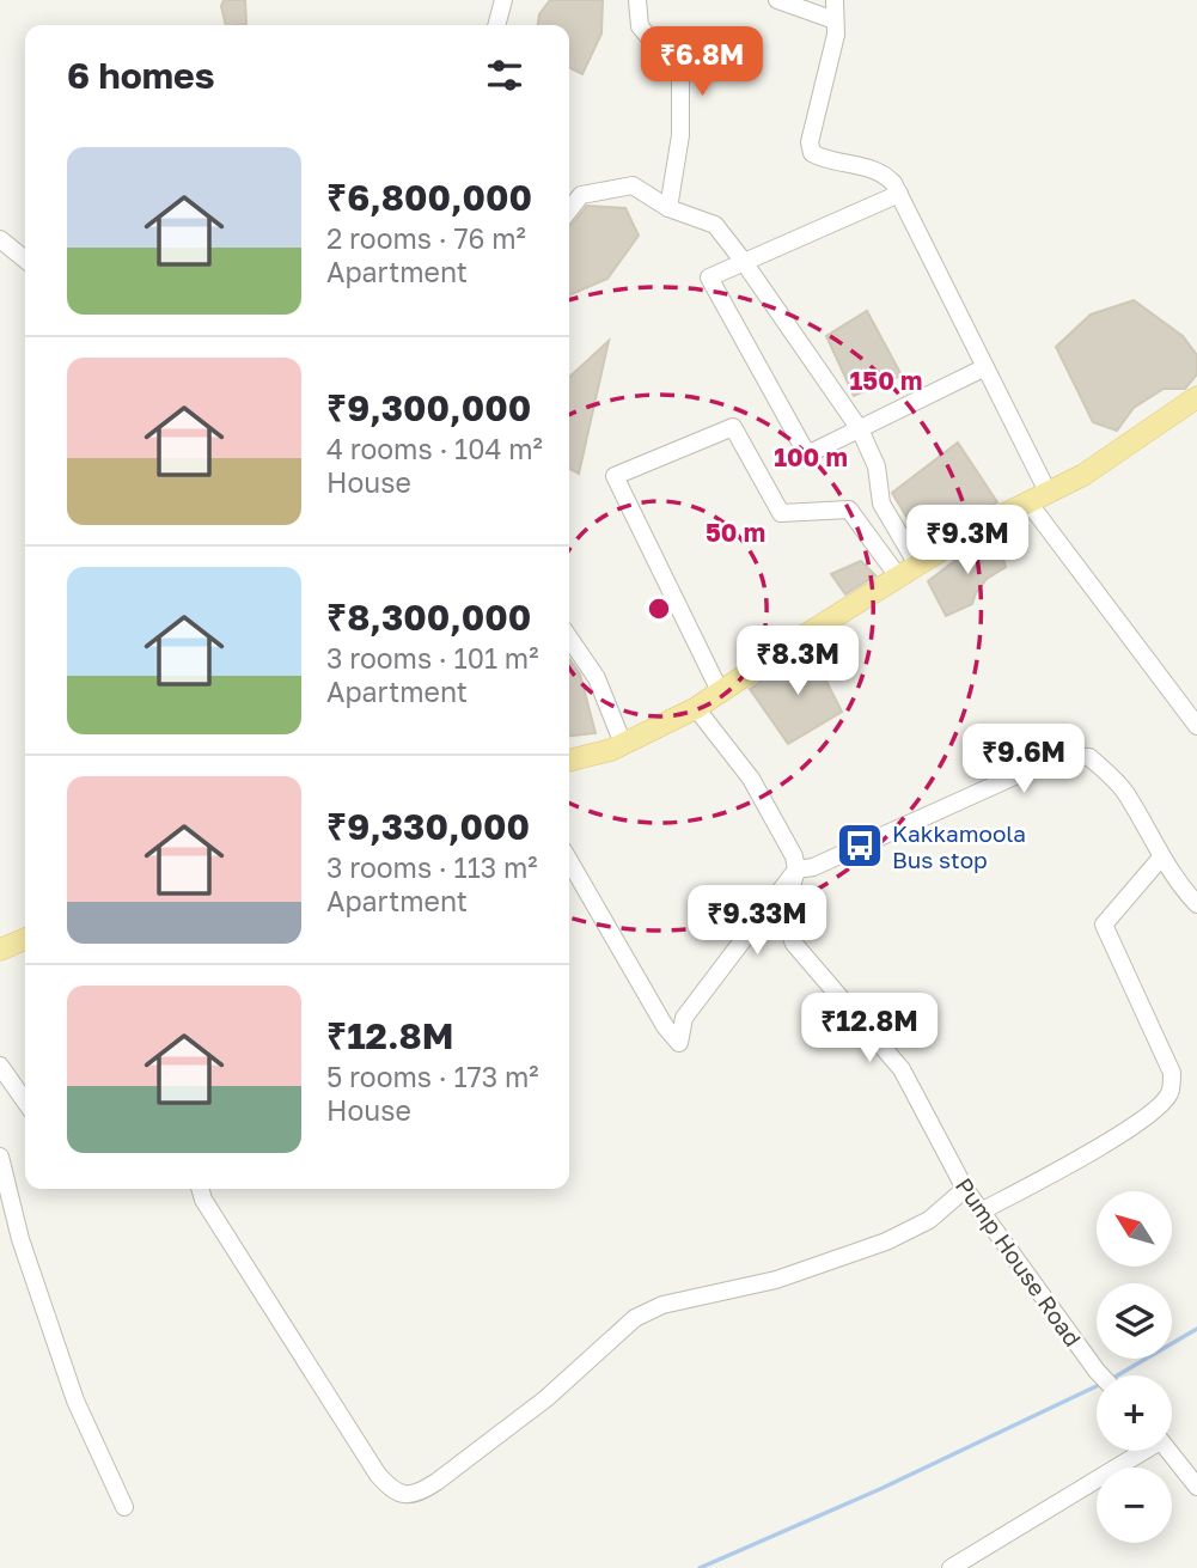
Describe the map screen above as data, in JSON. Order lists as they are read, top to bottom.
{
  "streets": {
    "street": ["Pump House Road"]
  },
  "places": {
    "bus stop": ["Kakkamoola Bus stop"]
  },
  "north": "top left",
  "page": {
    "heading": "6 homes",
    "price": [
      "₹6.8M",
      "₹9.3M",
      "₹8.3M",
      "₹9.6M",
      "₹9.33M",
      "₹12.8M"
    ],
    "list": [
      {
        "name": "₹6,800,000",
        "note": "2 rooms · 76 m² · Apartment"
      },
      {
        "name": "₹9,300,000",
        "note": "4 rooms · 104 m² · House"
      },
      {
        "name": "₹8,300,000",
        "note": "3 rooms · 101 m² · Apartment"
      },
      {
        "name": "₹9,330,000",
        "note": "3 rooms · 113 m² · Apartment"
      },
      {
        "name": "₹12.8M",
        "note": "5 rooms · 173 m² · House"
      }
    ],
    "map_buttons": ["+", "−"]
  },
  "rings": ["150 m", "100 m", "50 m"]
}
